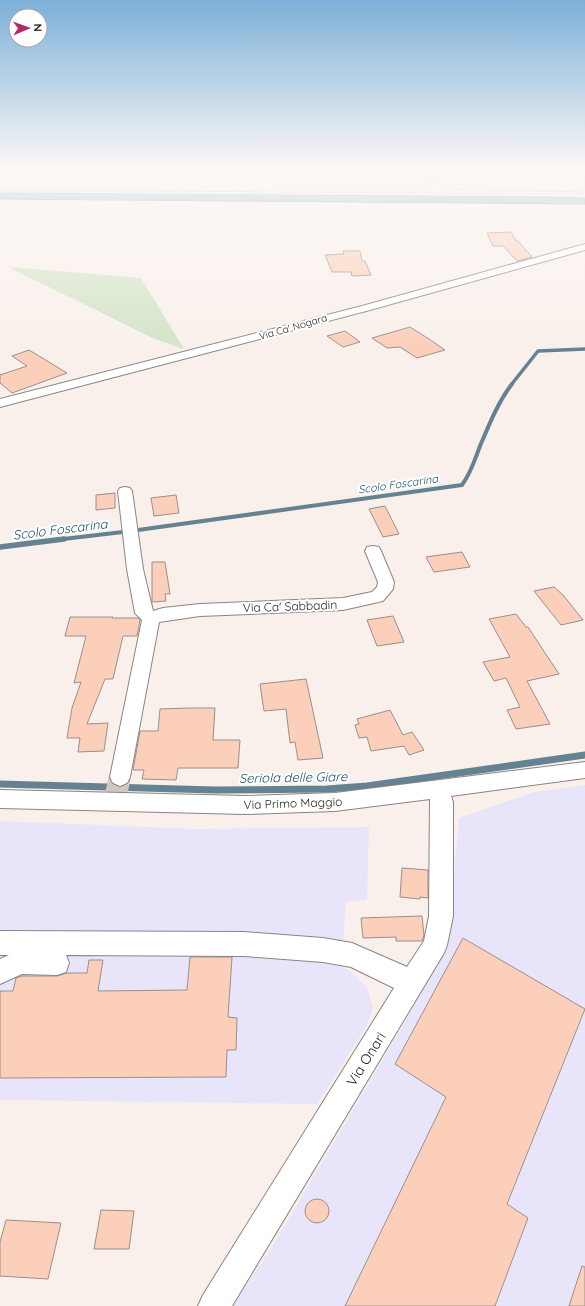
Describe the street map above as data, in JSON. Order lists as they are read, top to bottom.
{
  "streets": {
    "street": [
      "Via Ca' Nogara",
      "Via Ca' Sabbadin",
      "Via Primo Maggio",
      "Via Onari"
    ]
  },
  "crossings": [
    ["Via Primo Maggio", "Via Onari"]
  ],
  "water": ["Scolo Foscarina", "Seriola delle Giare"],
  "north": "right"
}
